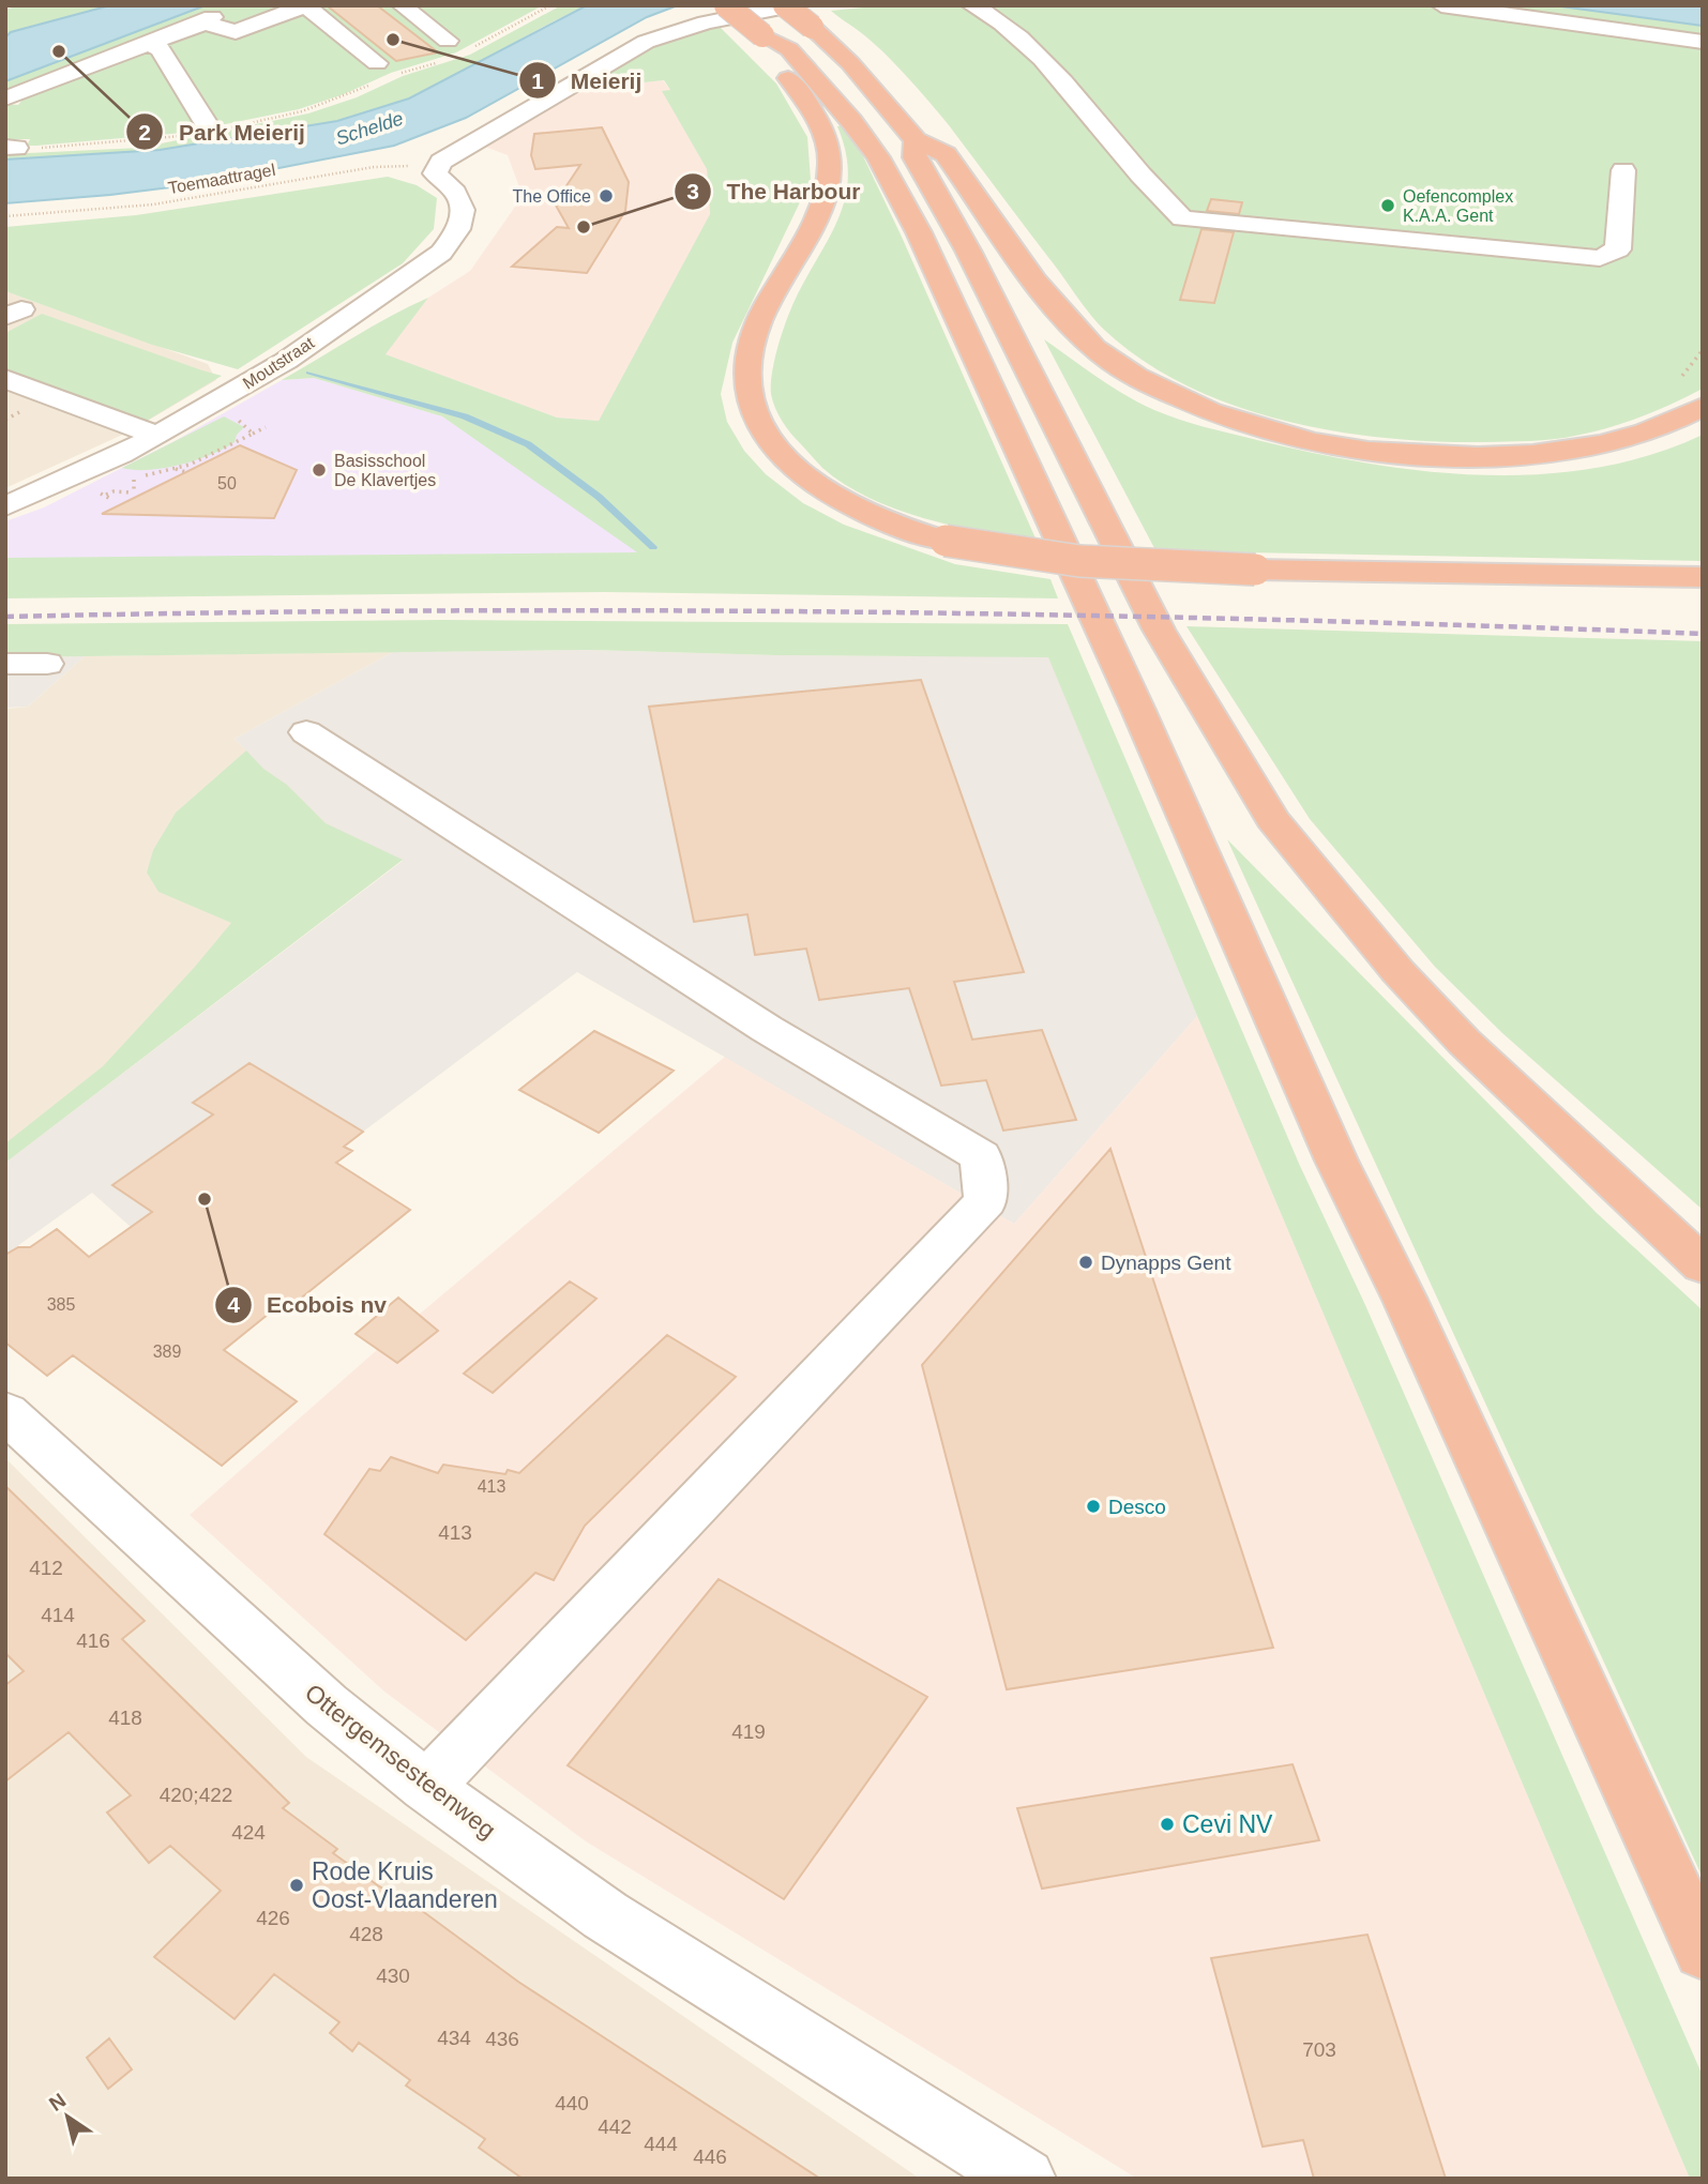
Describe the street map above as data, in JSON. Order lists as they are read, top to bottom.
{
  "streets": {
    "street": ["Moutstraat", "Ottergemsesteenweg"],
    "path": ["Toemaattragel"]
  },
  "crossings": [
    ["Toemaattragel", "Moutstraat"]
  ],
  "water": ["Schelde"],
  "places": [
    "Meierij",
    "Park Meierij",
    "The Office",
    "Oefencomplex K.A.A. Gent",
    "The Harbour",
    "Basisschool De Klavertjes",
    "Ecobois nv",
    "Dynapps Gent",
    "Desco",
    "Cevi NV",
    "Rode Kruis Oost-Vlaanderen"
  ],
  "house_numbers": [
    "50",
    "385",
    "389",
    "413",
    "413",
    "412",
    "414",
    "416",
    "418",
    "419",
    "420;422",
    "424",
    "426",
    "428",
    "430",
    "434",
    "436",
    "703",
    "440",
    "442",
    "444",
    "446"
  ],
  "north": "top left"
}
